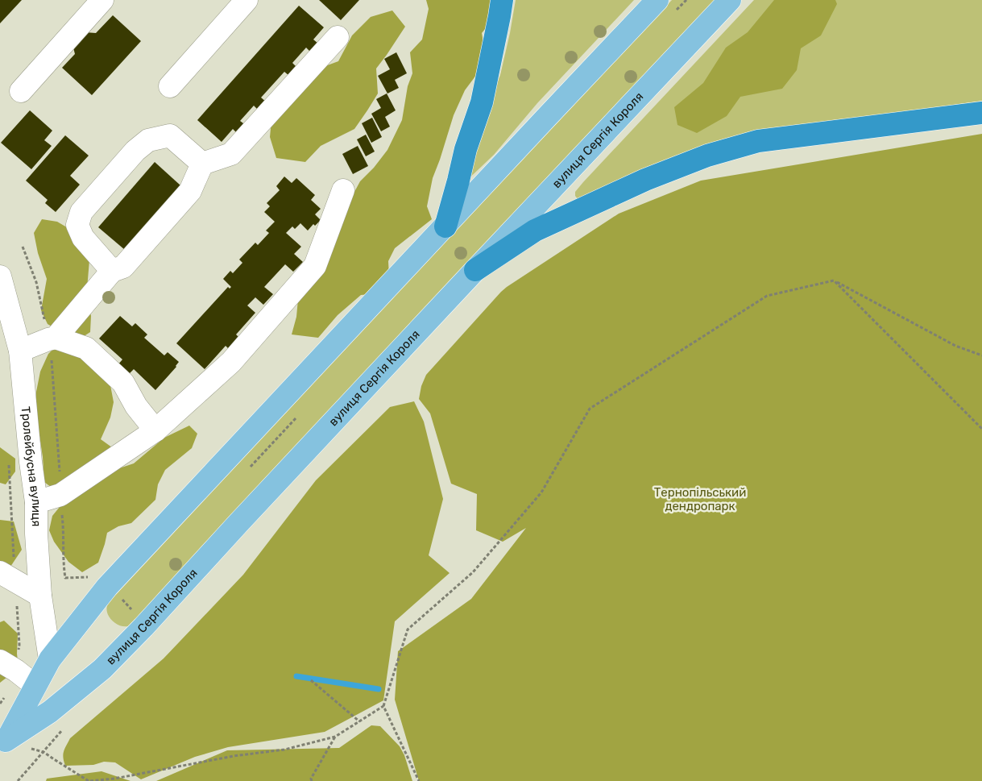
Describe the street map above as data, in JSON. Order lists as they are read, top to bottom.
{
  "streets": {
    "main road": ["вулиця Сергія Короля"],
    "street": ["Тролейбусна вулиця"]
  },
  "parks": ["Тернопільський дендропарк"]
}
